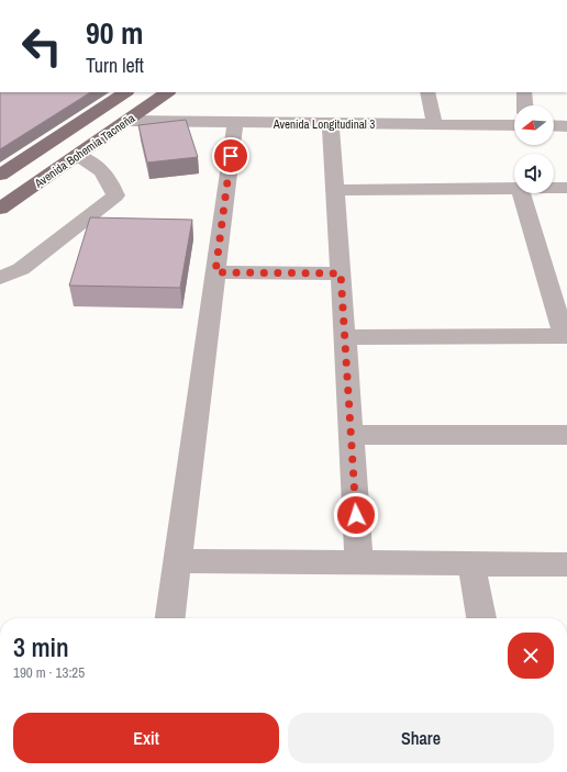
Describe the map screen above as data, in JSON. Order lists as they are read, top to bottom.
{
  "streets": {
    "main road": ["Avenida Bohemia Tacneña"],
    "street": ["Avenida Longitudinal 3"]
  },
  "crossings": [
    ["Avenida Longitudinal 3", "Avenida Bohemia Tacneña"]
  ],
  "north": "left",
  "page": {
    "turn": ["90 m", "Turn left"],
    "heading": ["3 min", "190 m · 13:25"],
    "buttons": ["Exit", "Share"]
  }
}
